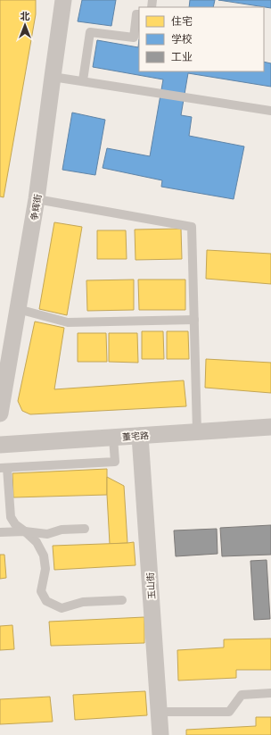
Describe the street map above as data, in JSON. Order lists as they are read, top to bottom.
{
  "streets": {
    "street": ["争辉街", "董宅路", "玉山街"]
  },
  "crossings": [
    ["董宅路", "玉山街"]
  ],
  "legend": ["住宅", "学校", "工业"],
  "north": "top"
}
